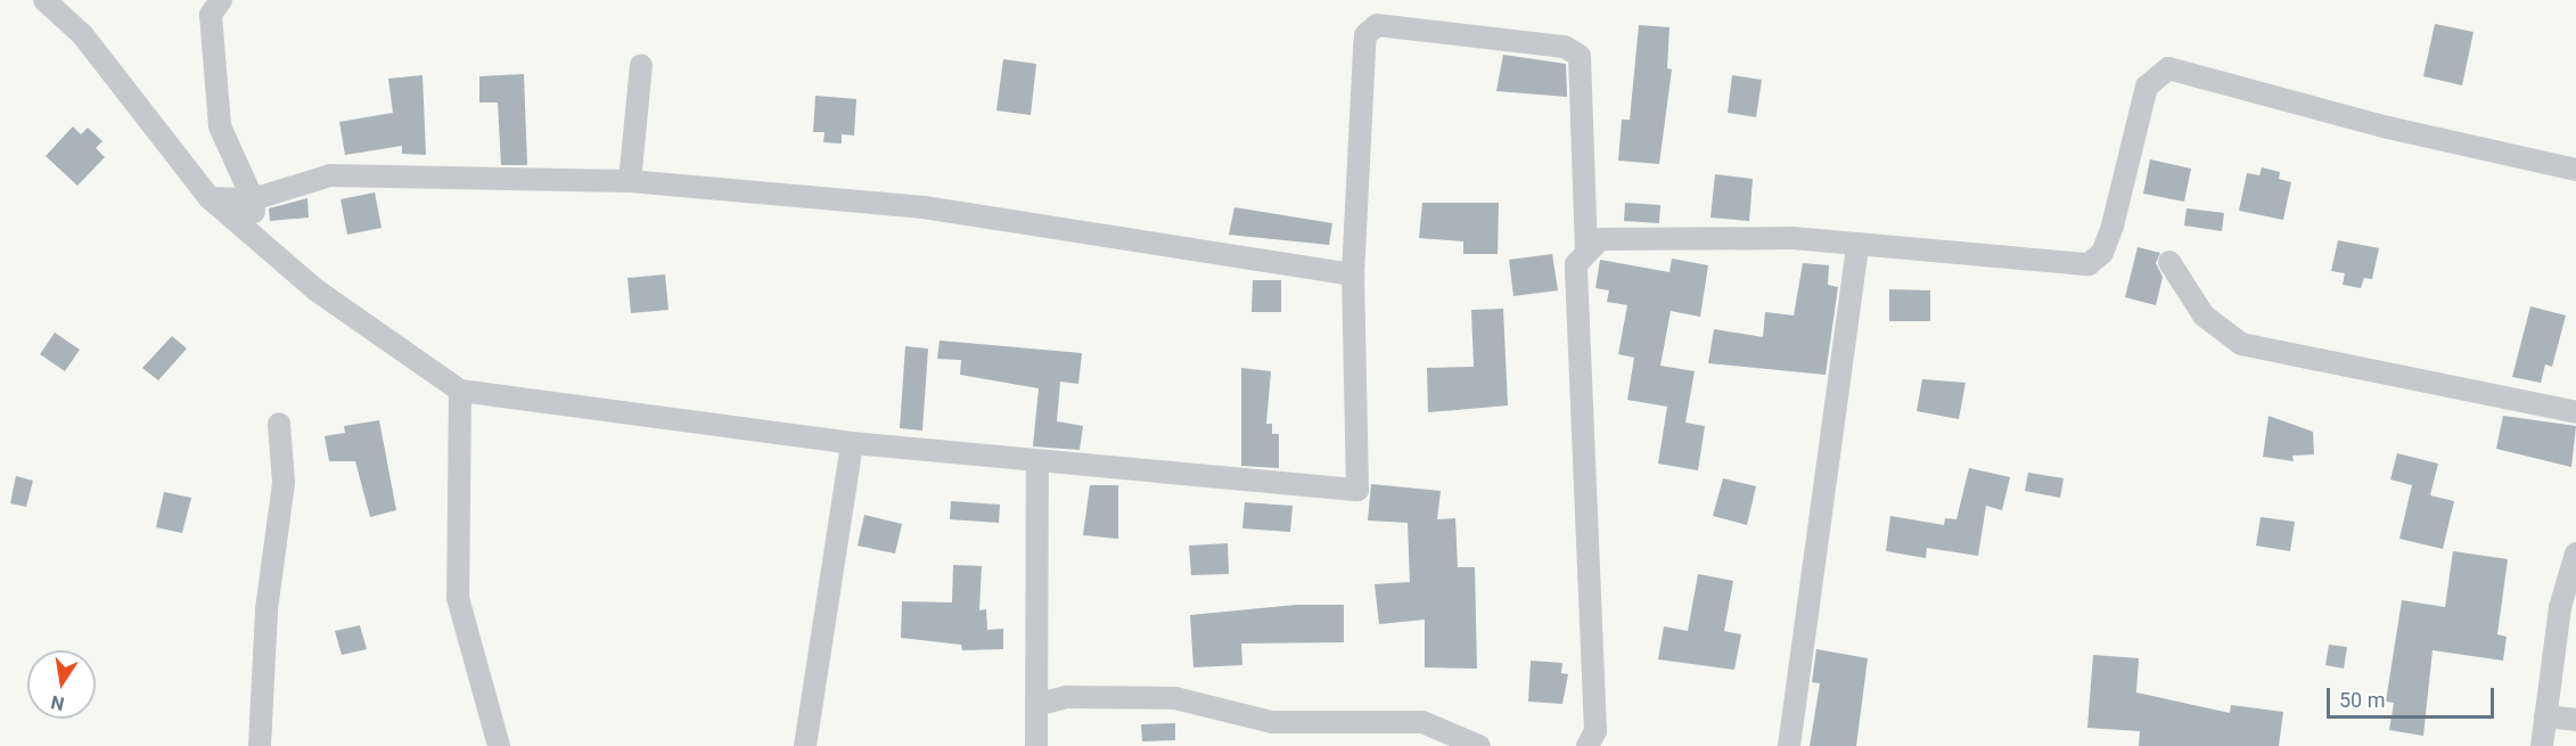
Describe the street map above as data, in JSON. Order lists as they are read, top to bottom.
{
  "scale_bar": "50 m",
  "north": "bottom"
}
